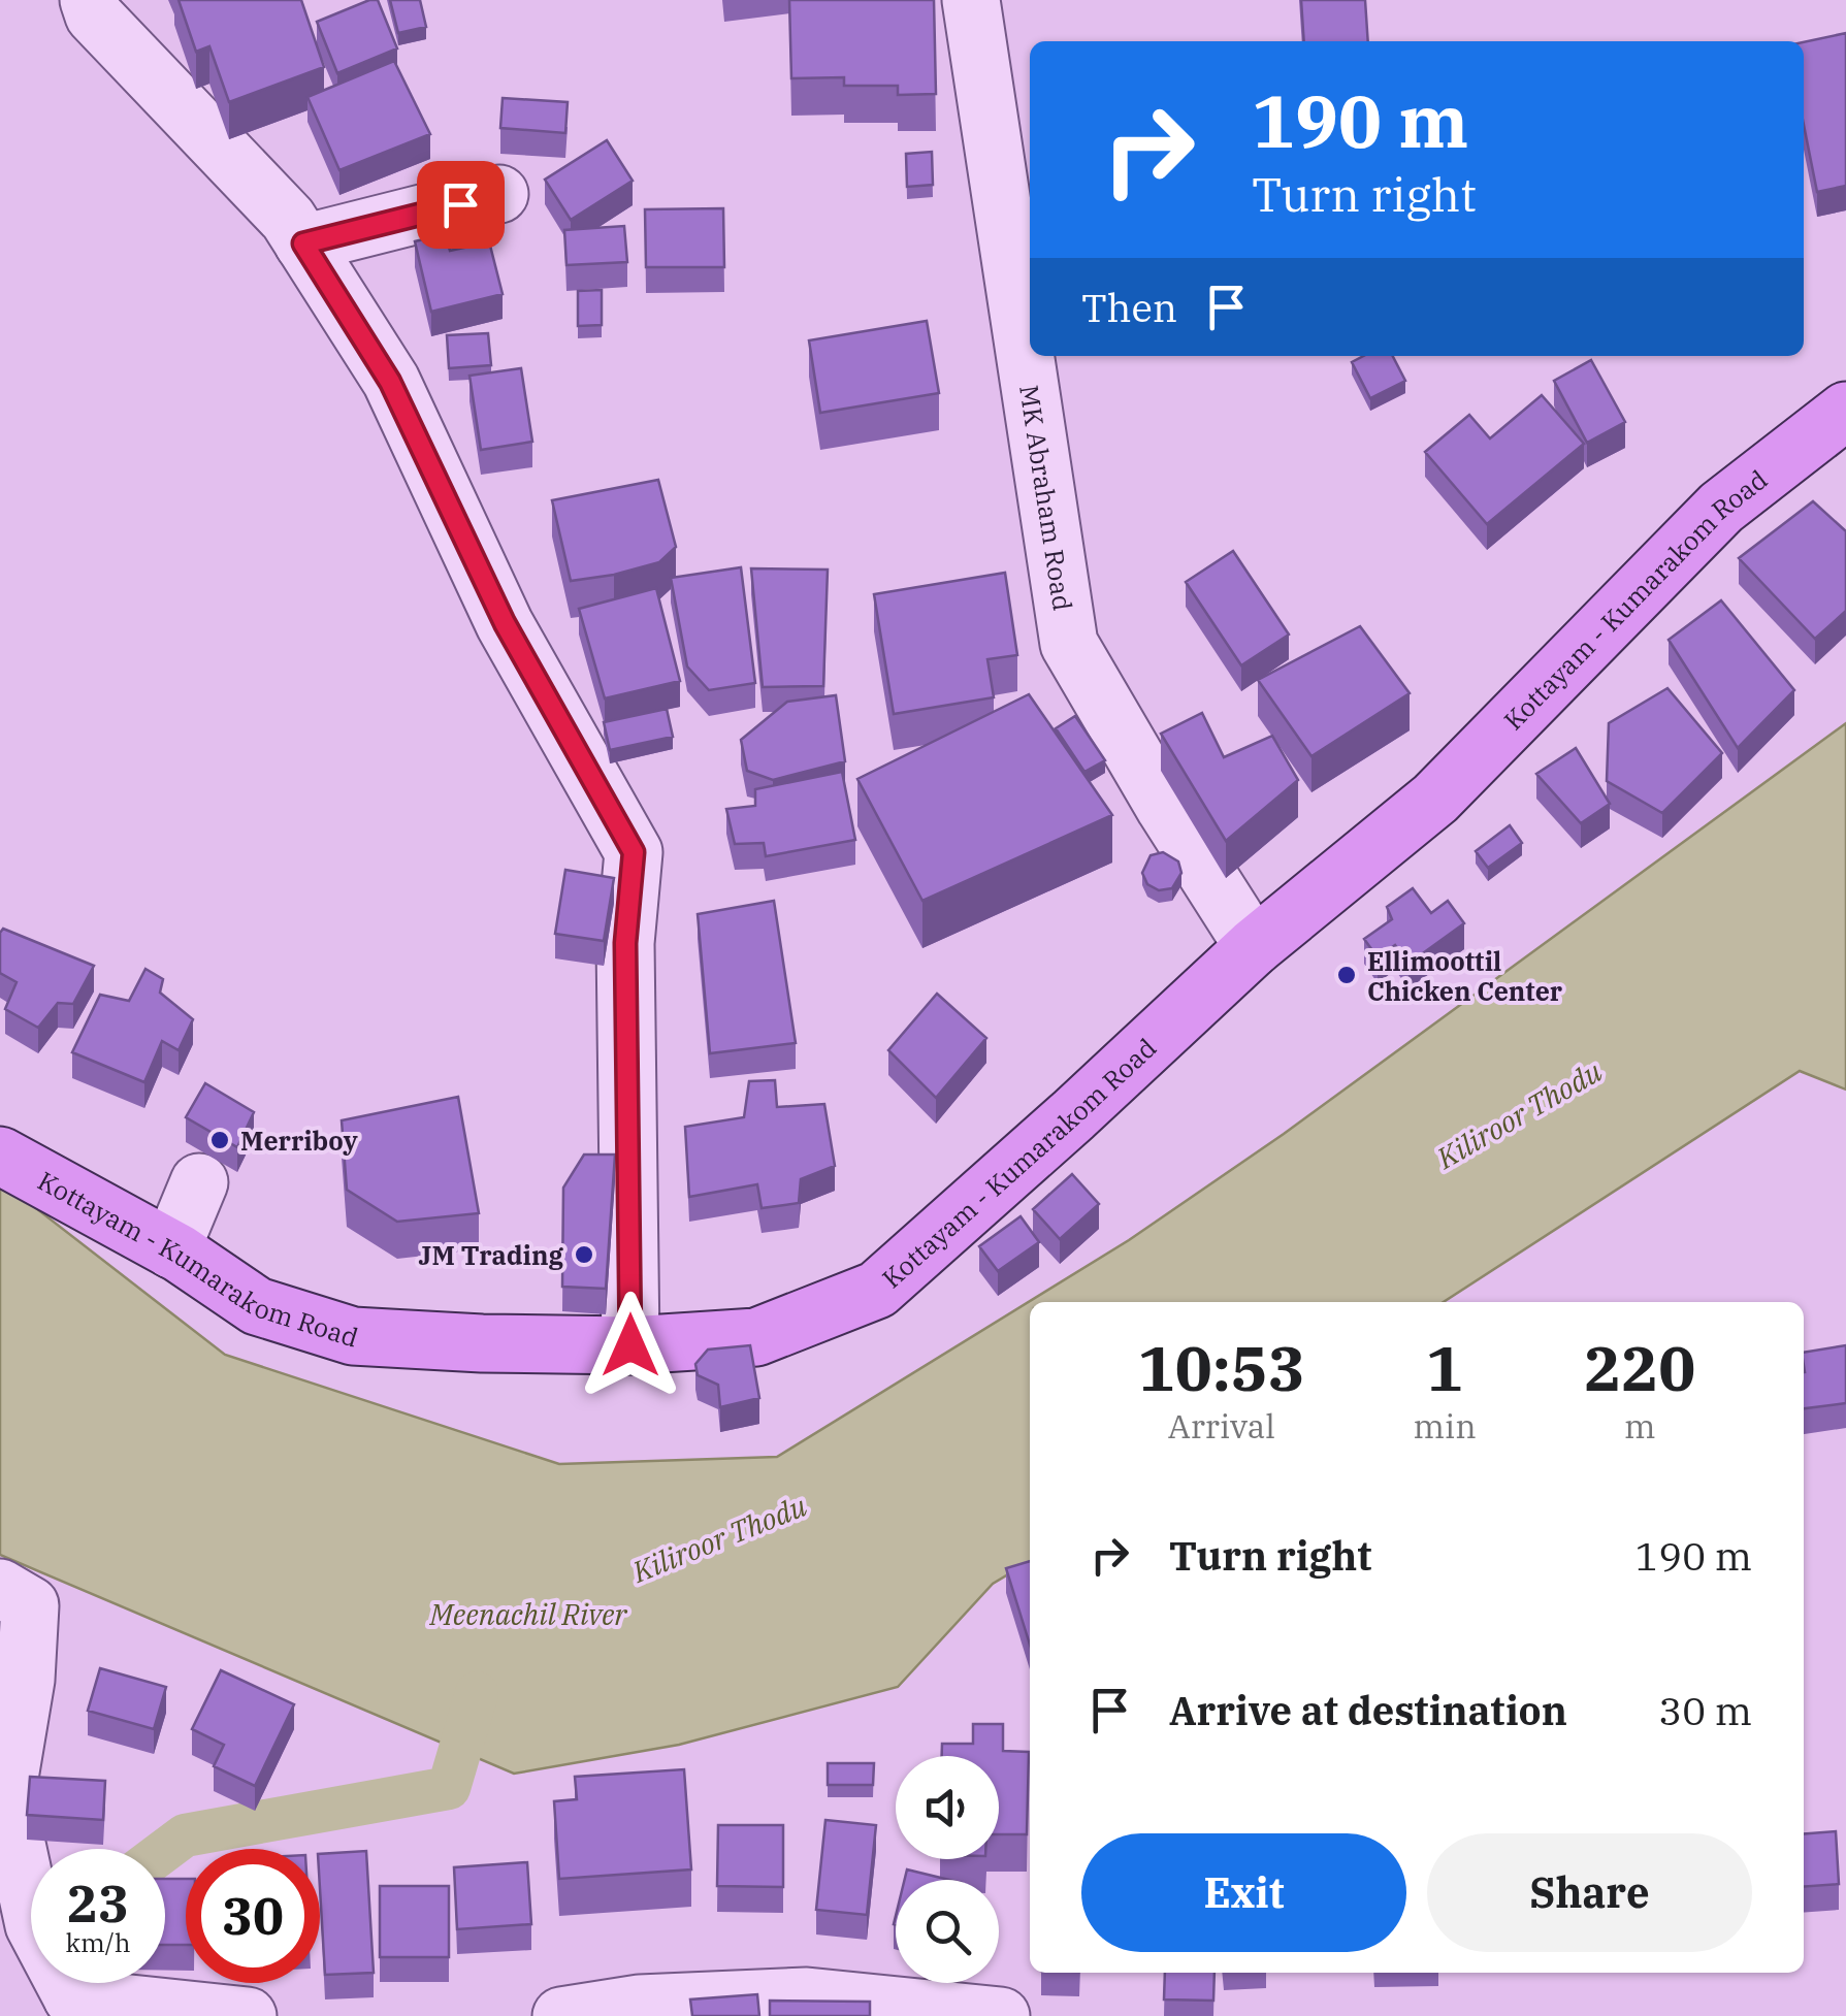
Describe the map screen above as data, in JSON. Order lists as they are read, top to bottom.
{
  "streets": {
    "main road": ["Kottayam - Kumarakom Road"],
    "street": ["MK Abraham Road"]
  },
  "crossings": [
    ["MK Abraham Road", "Kottayam - Kumarakom Road"]
  ],
  "water": ["Kiliroor Thodu", "Meenachil River"],
  "places": ["Ellimoottil Chicken Center", "Merriboy", "JM Trading"],
  "page": {
    "turn": ["190 m", "Turn right"],
    "then": "Then",
    "eta": [
      "10:53",
      "Arrival",
      "1",
      "min",
      "220",
      "m"
    ],
    "list": [
      {
        "name": "Turn right",
        "value": "190 m"
      },
      {
        "name": "Arrive at destination",
        "value": "30 m"
      }
    ],
    "buttons": ["Exit", "Share"],
    "speed": "23 km/h",
    "limit": "30"
  }
}
